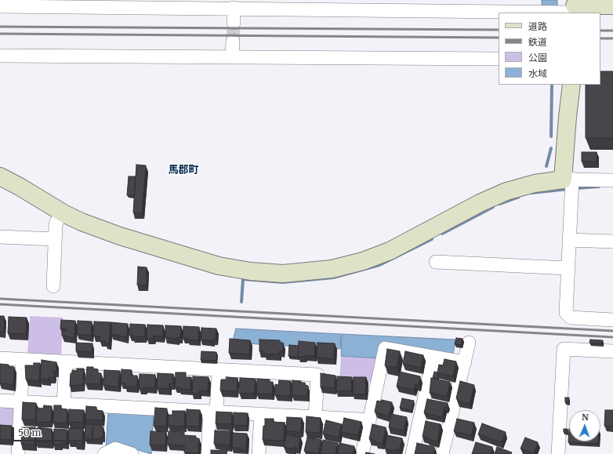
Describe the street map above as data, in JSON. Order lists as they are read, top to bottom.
{
  "districts": ["馬郡町"],
  "legend": [
    "道路",
    "鉄道",
    "公園",
    "水域"
  ],
  "scale_bar": "50 m",
  "north": "top"
}
